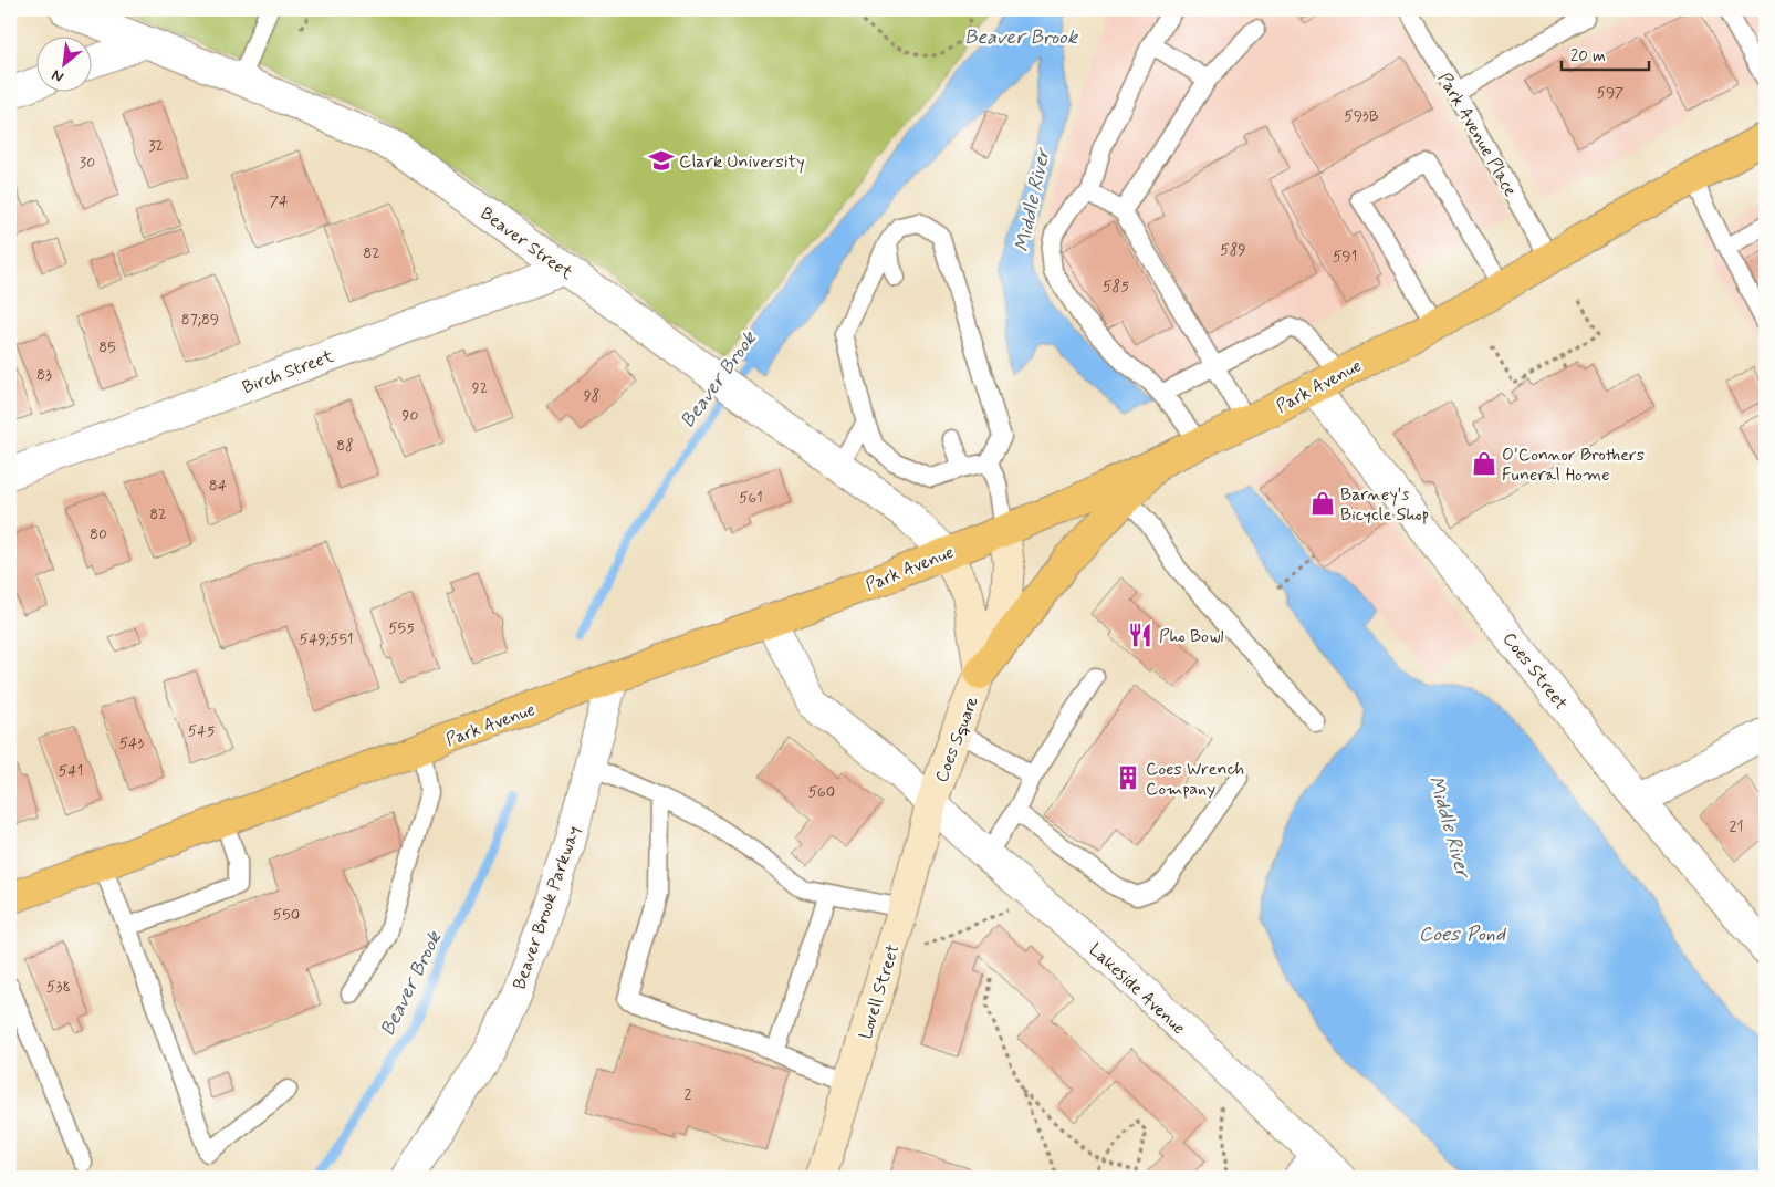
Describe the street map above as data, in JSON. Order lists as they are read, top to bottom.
{
  "streets": {
    "main road": ["Park Avenue"],
    "street": [
      "Beaver Street",
      "Birch Street",
      "Coes Street",
      "Coes Square",
      "Beaver Brook Parkway",
      "Lakeside Avenue",
      "Lovell Street"
    ],
    "lane": ["Park Avenue Place"]
  },
  "crossings": [
    ["Park Avenue Place", "Park Avenue"],
    ["Beaver Street", "Birch Street"],
    ["Beaver Street", "Park Avenue"],
    ["Beaver Street", "Coes Square"],
    ["Park Avenue", "Coes Street"],
    ["Park Avenue", "Coes Square"],
    ["Park Avenue", "Beaver Brook Parkway"],
    ["Park Avenue", "Lakeside Avenue"],
    ["Coes Square", "Lakeside Avenue"],
    ["Coes Square", "Lovell Street"],
    ["Lakeside Avenue", "Lovell Street"]
  ],
  "water": ["Beaver Brook", "Middle River", "Coes Pond"],
  "places": {
    "school or university": ["Clark University"],
    "shop": ["O'Connor Brothers Funeral Home", "Barney's Bicycle Shop"],
    "restaurant": ["Pho Bowl"],
    "building": ["Coes Wrench Company"]
  },
  "house_numbers": [
    "597",
    "593B",
    "32",
    "30",
    "74",
    "589",
    "82",
    "591",
    "585",
    "87;89",
    "85",
    "83",
    "92",
    "98",
    "90",
    "88",
    "84",
    "561",
    "82",
    "80",
    "555",
    "549;551",
    "545",
    "543",
    "541",
    "560",
    "21",
    "550",
    "538",
    "2"
  ],
  "scale_bar": "20 m",
  "north": "bottom left"
}
